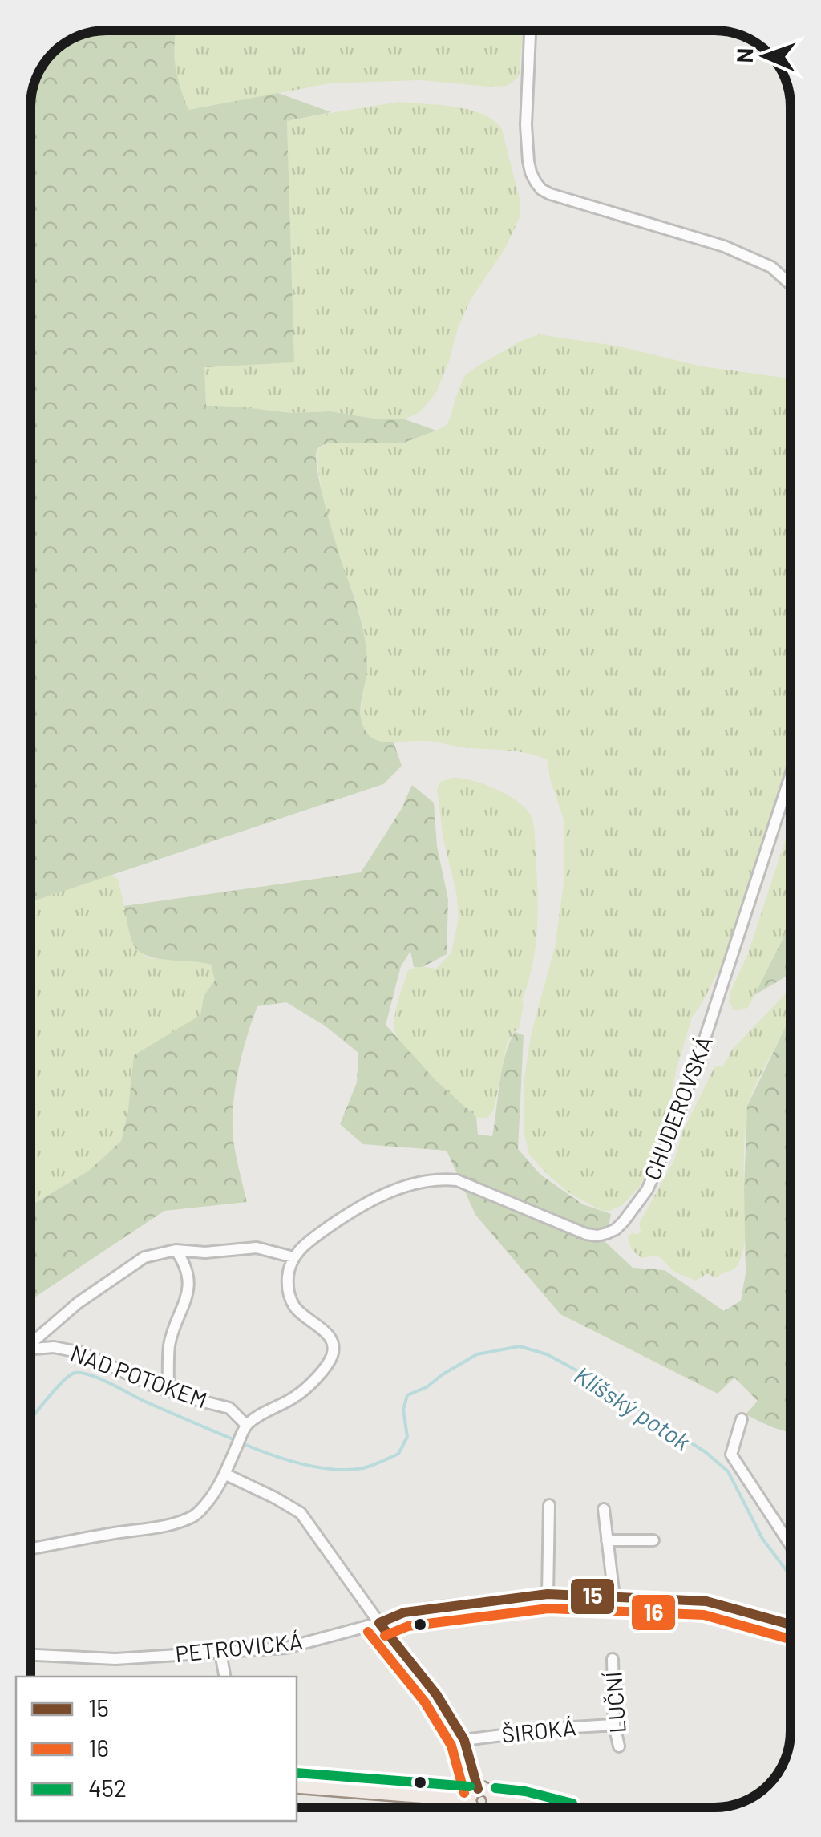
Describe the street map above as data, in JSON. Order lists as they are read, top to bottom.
{
  "streets": {
    "street": [
      "CHUDEROVSKÁ",
      "NAD POTOKEM",
      "PETROVICKÁ",
      "LUČNÍ",
      "ŠIROKÁ"
    ]
  },
  "crossings": [
    ["LUČNÍ", "ŠIROKÁ"]
  ],
  "water": ["Klíšský potok"],
  "lines": ["transit line 15", "transit line 16", "transit line 452"],
  "legend": ["15", "16", "452"],
  "north": "left"
}
